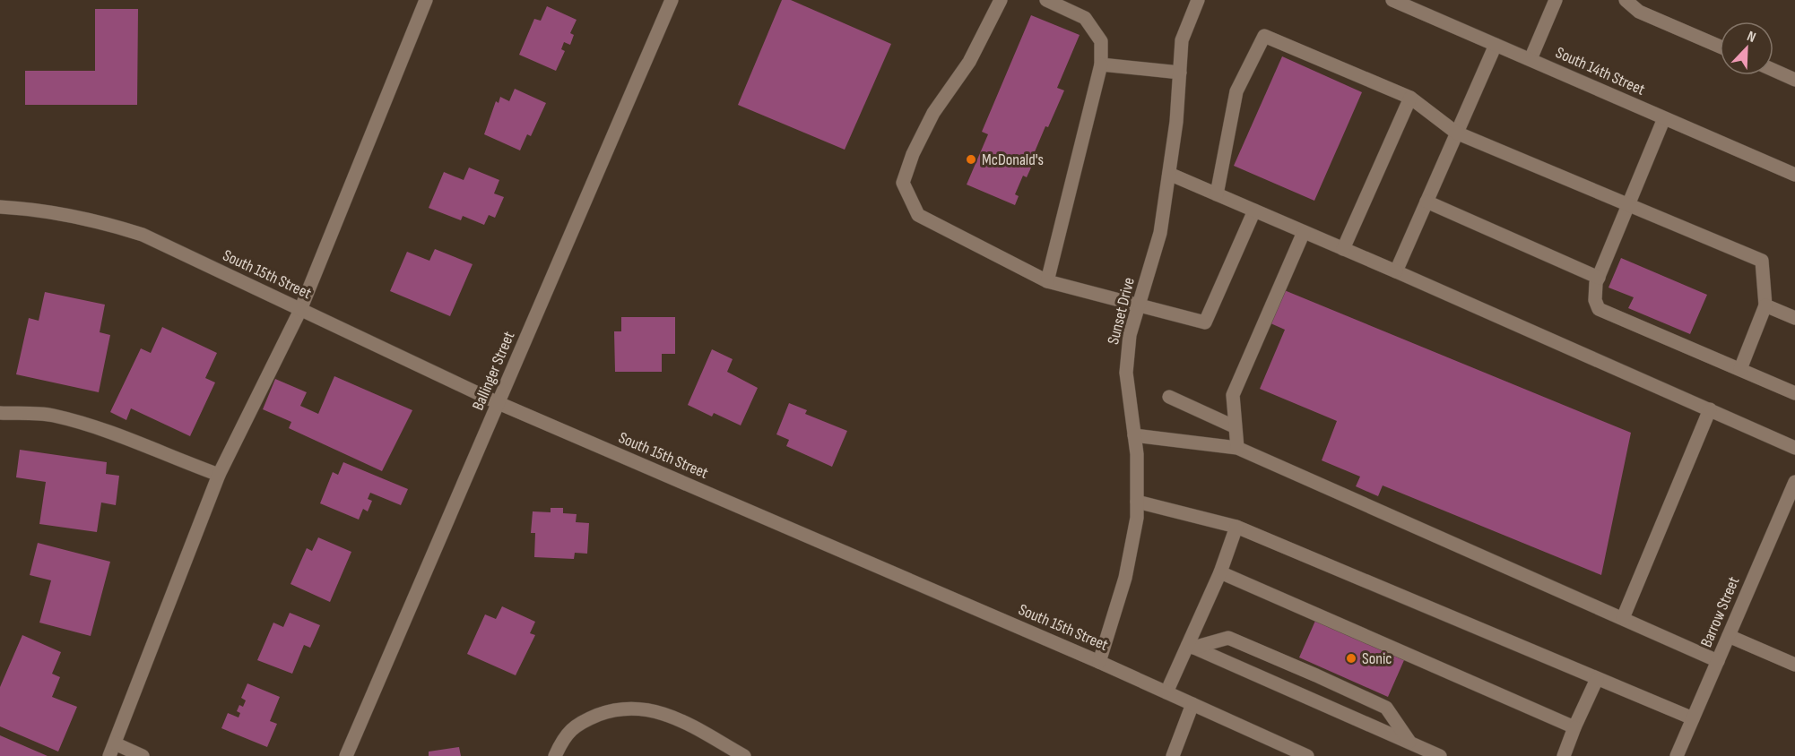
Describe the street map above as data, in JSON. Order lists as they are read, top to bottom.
{
  "streets": {
    "street": [
      "South 14th Street",
      "South 15th Street",
      "Sunset Drive",
      "Ballinger Street",
      "Barrow Street"
    ]
  },
  "crossings": [
    ["South 15th Street", "Sunset Drive"],
    ["South 15th Street", "Ballinger Street"]
  ],
  "places": ["McDonald's", "Sonic"],
  "north": "top right"
}
